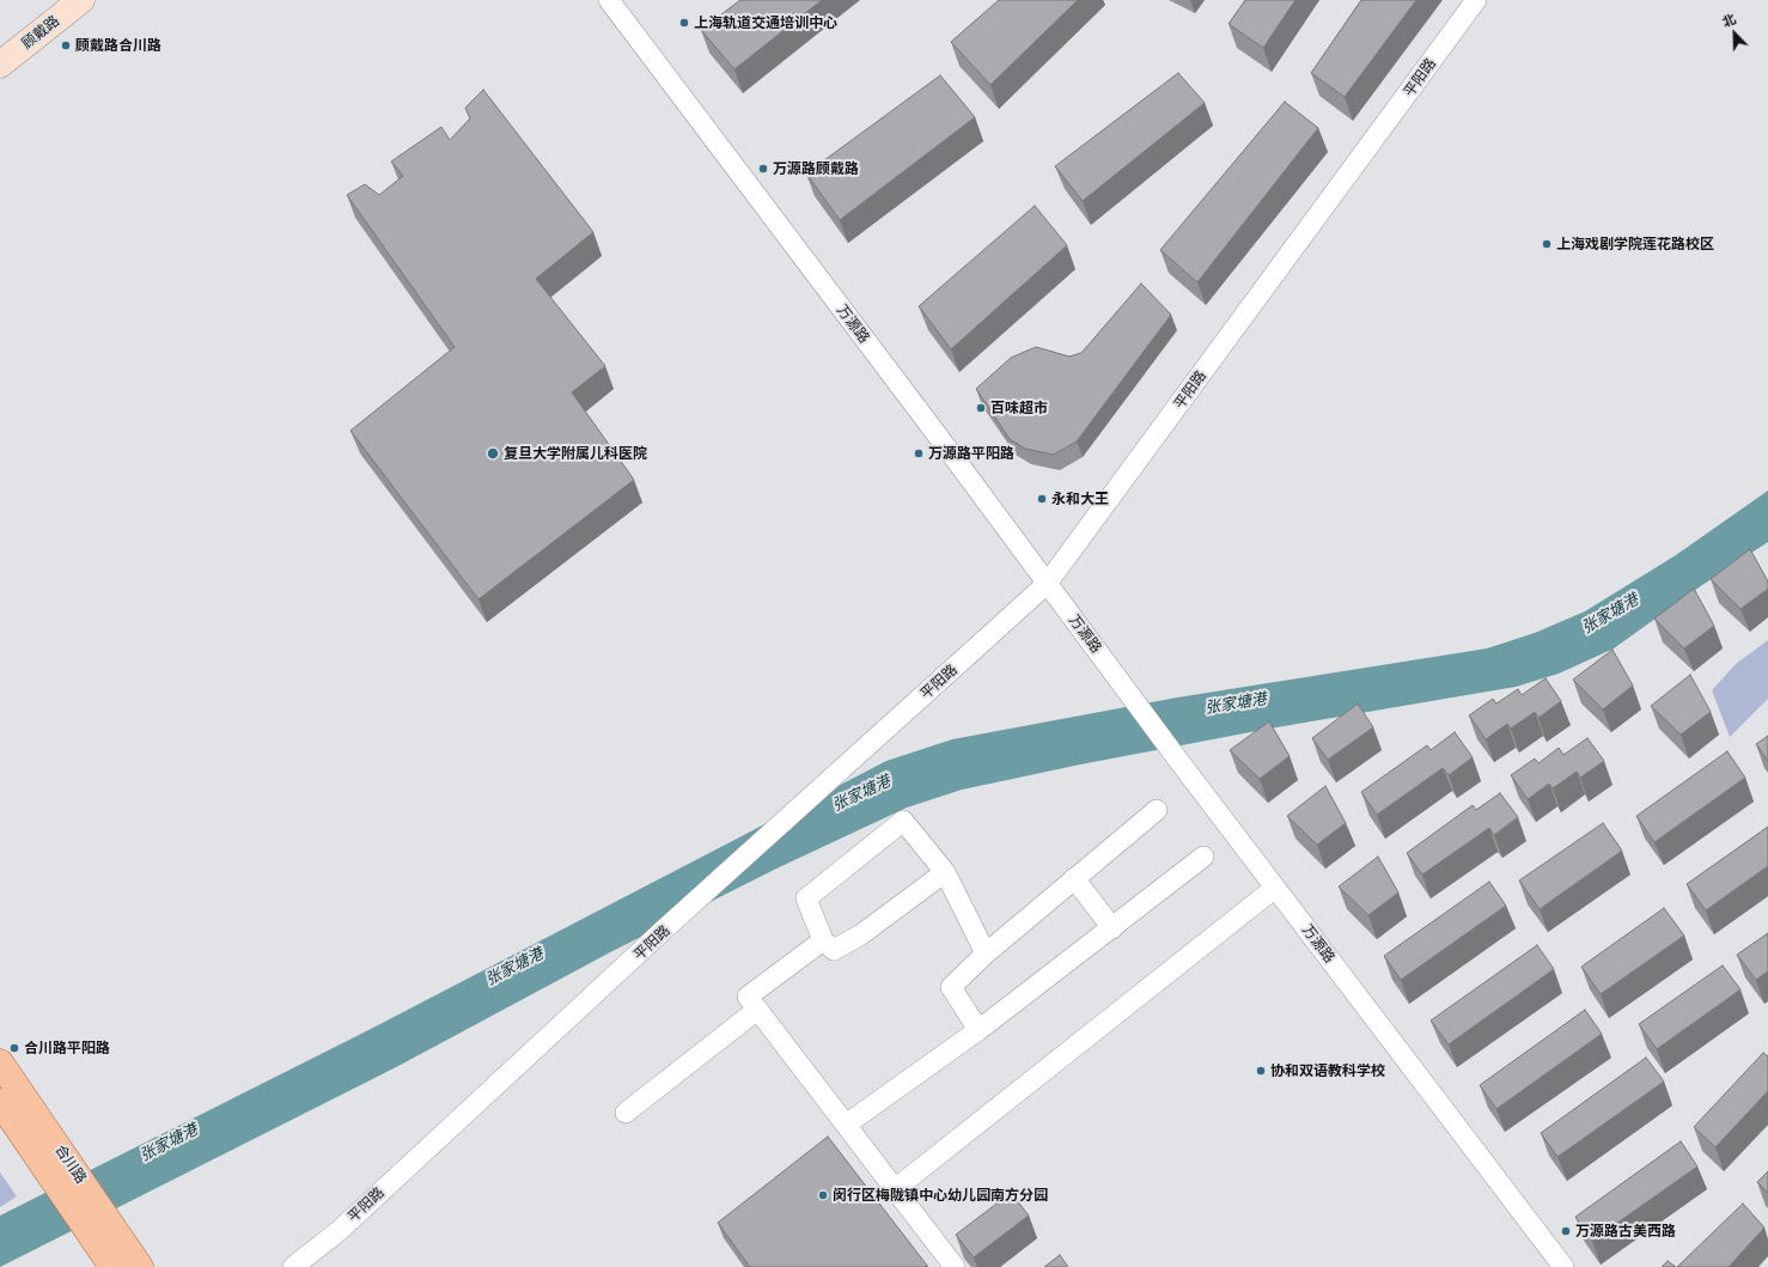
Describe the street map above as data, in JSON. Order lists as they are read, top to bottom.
{
  "streets": {
    "main road": ["顾戴路", "合川路"],
    "street": ["平阳路", "万源路"]
  },
  "crossings": [
    ["平阳路", "万源路"]
  ],
  "water": ["张家塘港"],
  "places": [
    "上海轨道交通培训中心",
    "顾戴路合川路",
    "万源路顾戴路",
    "上海戏剧学院莲花路校区",
    "百味超市",
    "复旦大学附属儿科医院",
    "万源路平阳路",
    "永和大王",
    "合川路平阳路",
    "协和双语教科学校",
    "闵行区梅陇镇中心幼儿园南方分园",
    "万源路古美西路"
  ],
  "north": "top left"
}
